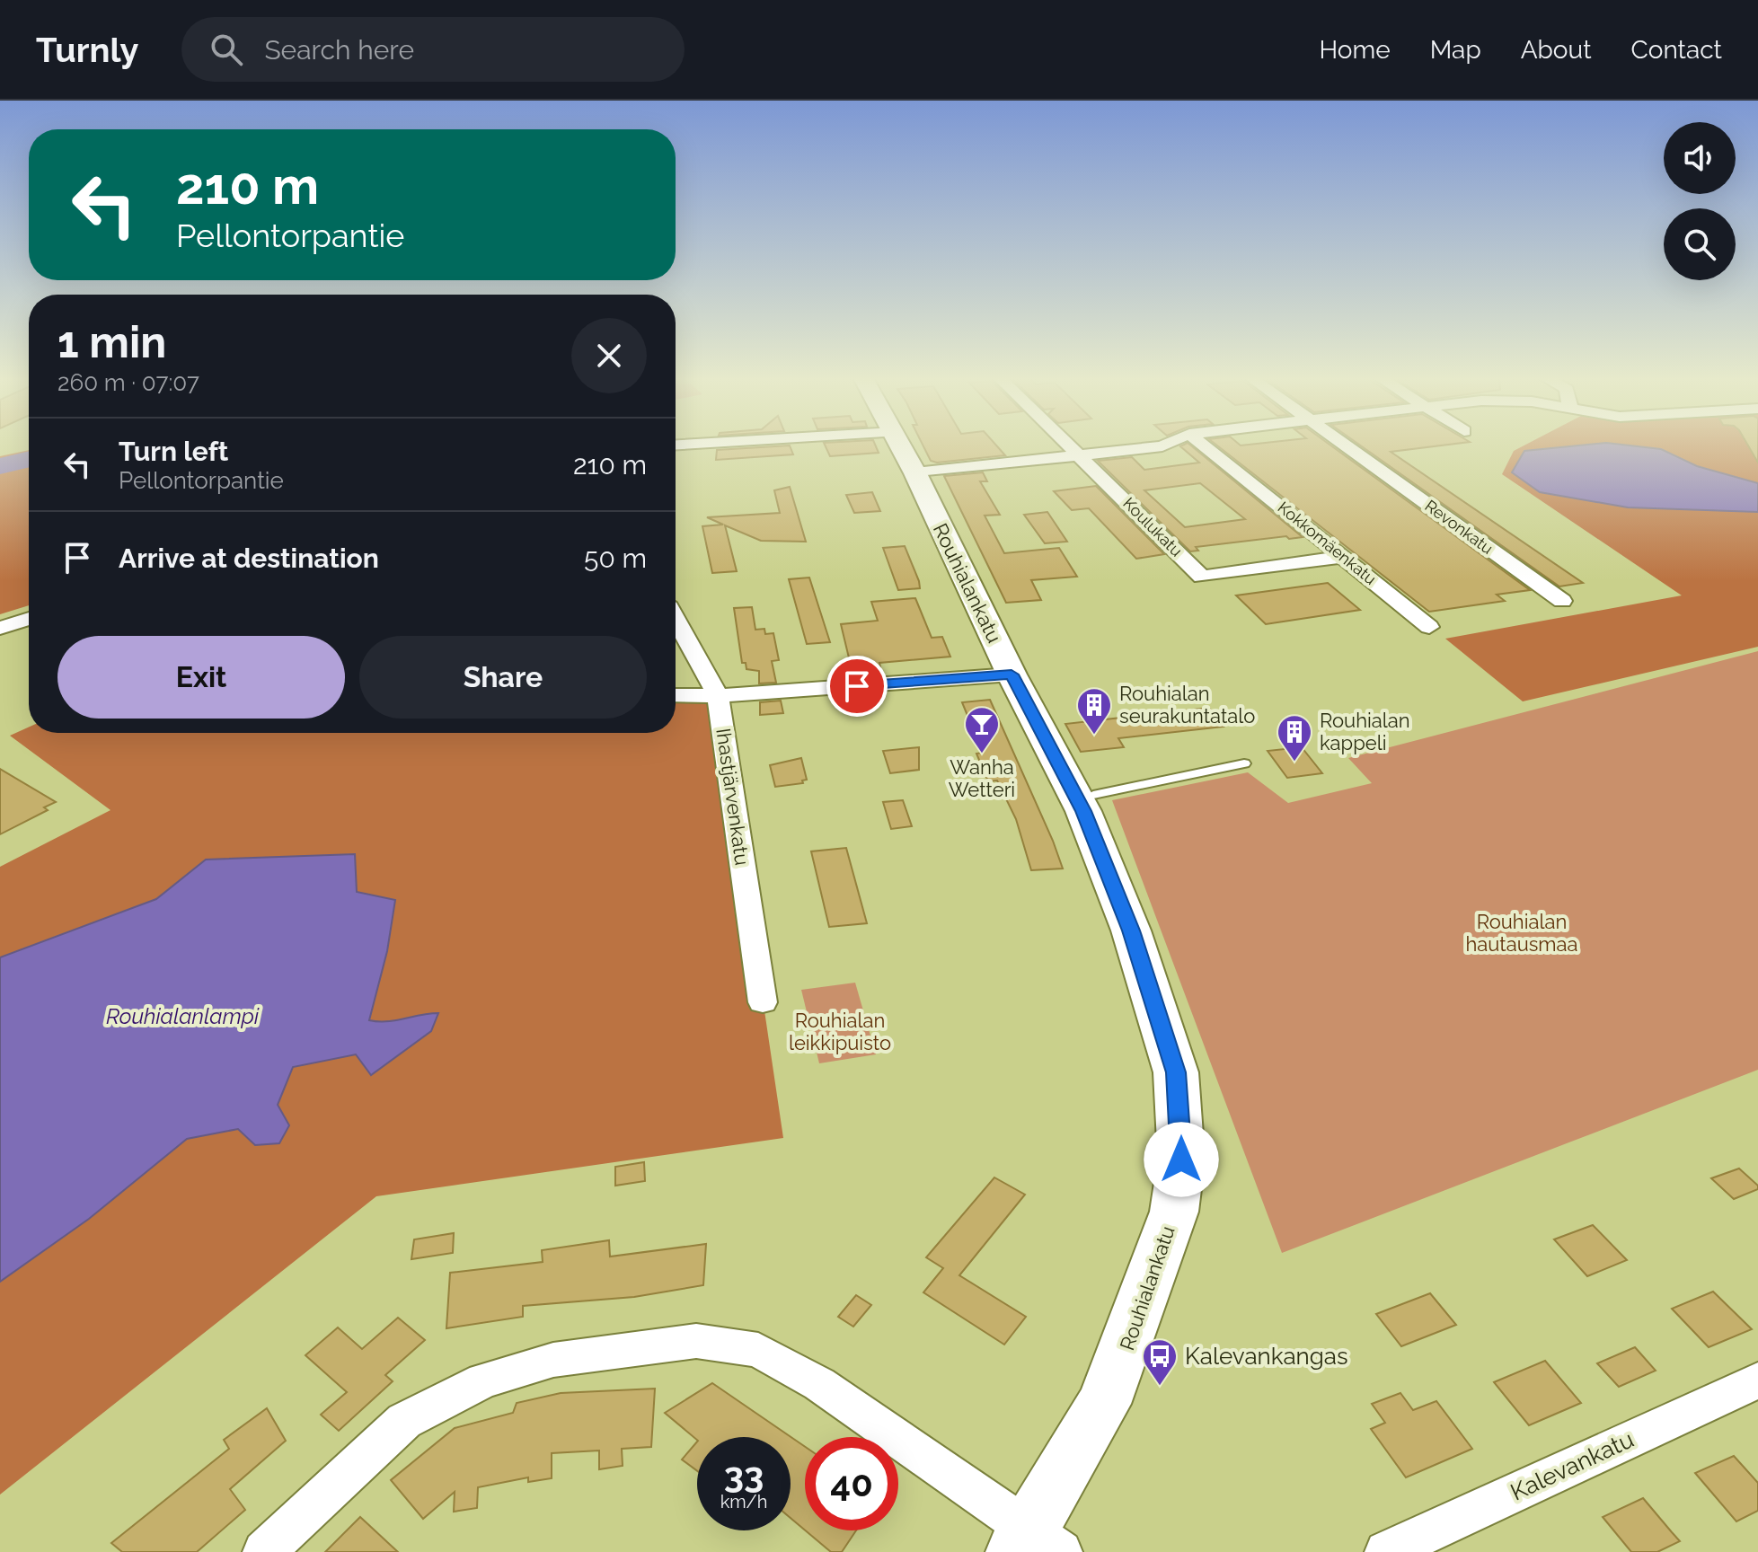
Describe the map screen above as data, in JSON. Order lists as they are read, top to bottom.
{
  "streets": {
    "street": [
      "Koulukatu",
      "Revonkatu",
      "Kokkomäenkatu",
      "Rouhialankatu",
      "Ihastjärvenkatu",
      "Kalevankatu"
    ]
  },
  "crossings": [
    ["Koulukatu", "Kokkomäenkatu"]
  ],
  "water": ["Rouhialanlampi"],
  "parks": ["Rouhialan hautausmaa", "Rouhialan leikkipuisto"],
  "places": {
    "building": ["Rouhialan seurakuntatalo", "Rouhialan kappeli"],
    "bar": ["Wanha Wetteri"],
    "bus stop": ["Kalevankangas"]
  },
  "page": {
    "header": "Turnly",
    "search": "Search here",
    "nav": [
      "Home",
      "Map",
      "About",
      "Contact"
    ],
    "turn": ["210 m", "Pellontorpantie"],
    "heading": ["1 min", "260 m · 07:07"],
    "list": [
      {
        "name": "Turn left",
        "note": "Pellontorpantie",
        "value": "210 m"
      },
      {
        "name": "Arrive at destination",
        "value": "50 m"
      }
    ],
    "buttons": ["Exit", "Share"],
    "speed": "33 km/h",
    "limit": "40"
  }
}
